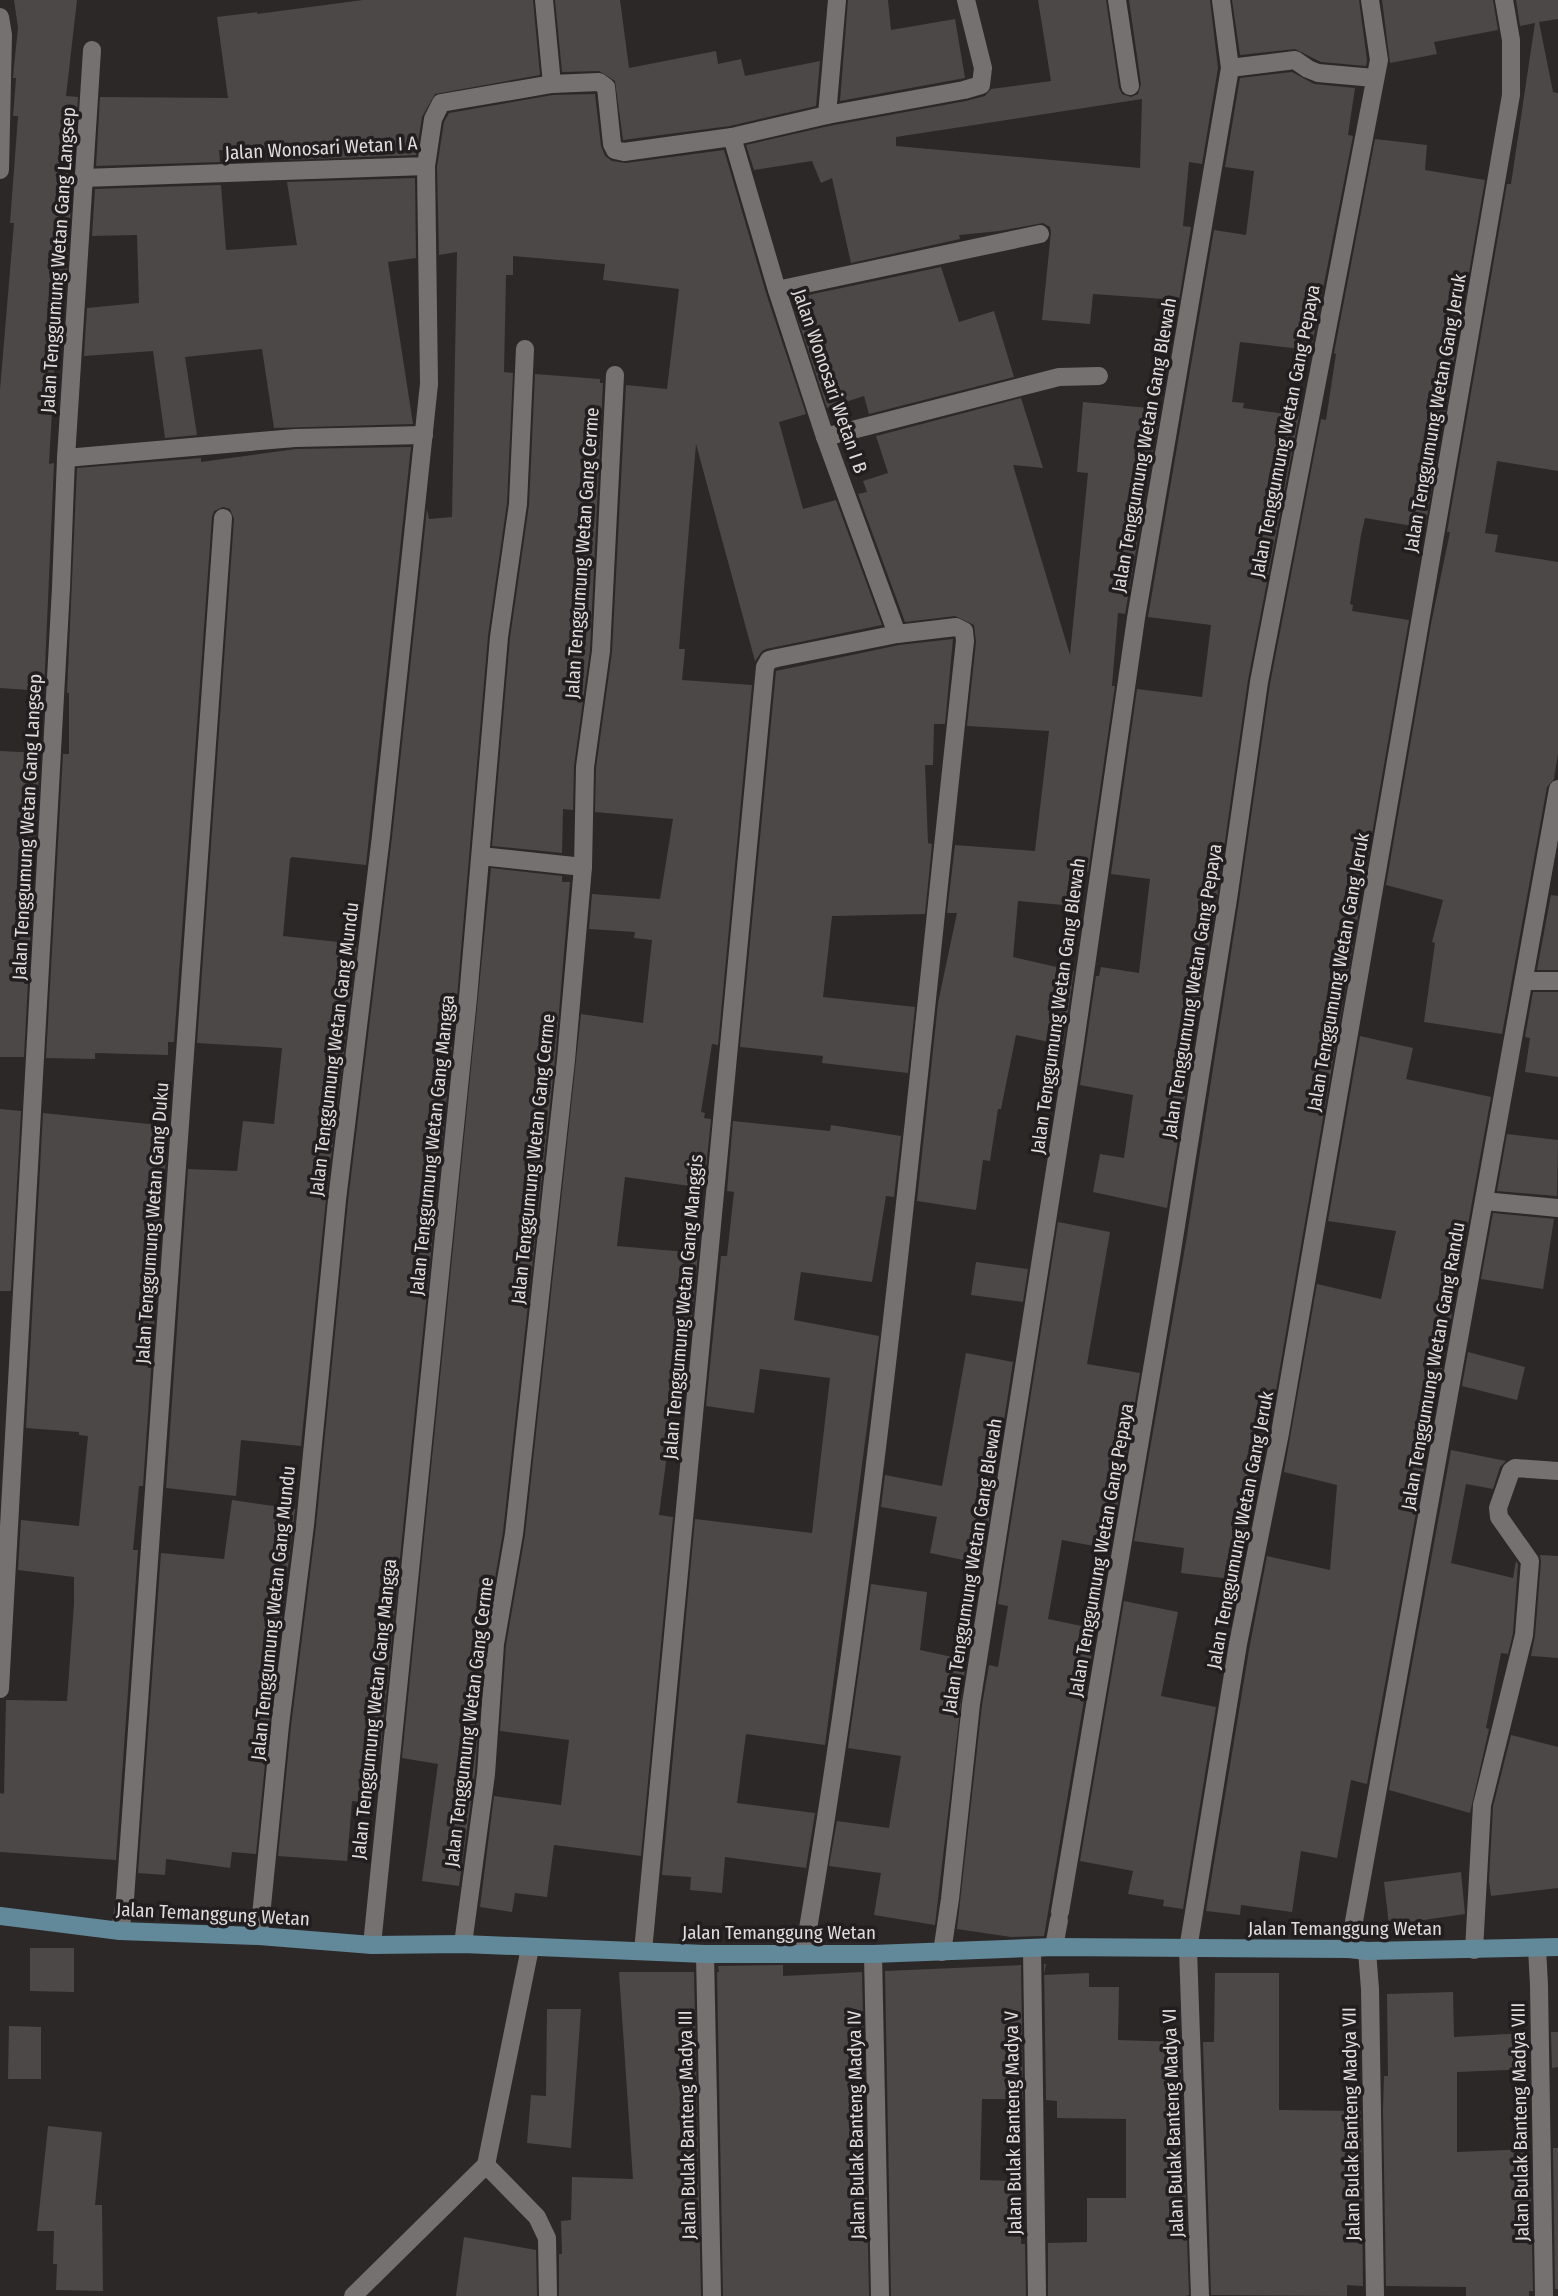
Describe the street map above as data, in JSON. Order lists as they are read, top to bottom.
{
  "streets": {
    "street": [
      "Jalan Wonosari Wetan I A",
      "Jalan Tenggumung Wetan Gang Langsep",
      "Jalan Wonosari Wetan I B",
      "Jalan Tenggumung Wetan Gang Jeruk",
      "Jalan Tenggumung Wetan Gang Pepaya",
      "Jalan Tenggumung Wetan Gang Blewah",
      "Jalan Tenggumung Wetan Gang Cerme",
      "Jalan Tenggumung Wetan Gang Mundu",
      "Jalan Tenggumung Wetan Gang Mangga",
      "Jalan Tenggumung Wetan Gang Duku",
      "Jalan Tenggumung Wetan Gang Manggis",
      "Jalan Tenggumung Wetan Gang Randu",
      "Jalan Temanggung Wetan",
      "Jalan Bulak Banteng Madya VIII",
      "Jalan Bulak Banteng Madya V",
      "Jalan Bulak Banteng Madya VI",
      "Jalan Bulak Banteng Madya VII",
      "Jalan Bulak Banteng Madya III",
      "Jalan Bulak Banteng Madya IV"
    ]
  },
  "crossings": [
    ["Jalan Wonosari Wetan I A", "Jalan Tenggumung Wetan Gang Langsep"],
    ["Jalan Wonosari Wetan I A", "Jalan Tenggumung Wetan Gang Mundu"],
    ["Jalan Wonosari Wetan I B", "Jalan Tenggumung Wetan Gang Manggis"],
    ["Jalan Tenggumung Wetan Gang Jeruk", "Jalan Temanggung Wetan"],
    ["Jalan Tenggumung Wetan Gang Jeruk", "Jalan Bulak Banteng Madya VI"],
    ["Jalan Tenggumung Wetan Gang Pepaya", "Jalan Temanggung Wetan"],
    ["Jalan Tenggumung Wetan Gang Blewah", "Jalan Temanggung Wetan"],
    ["Jalan Tenggumung Wetan Gang Cerme", "Jalan Temanggung Wetan"],
    ["Jalan Tenggumung Wetan Gang Mundu", "Jalan Temanggung Wetan"],
    ["Jalan Tenggumung Wetan Gang Mangga", "Jalan Temanggung Wetan"],
    ["Jalan Tenggumung Wetan Gang Duku", "Jalan Temanggung Wetan"],
    ["Jalan Tenggumung Wetan Gang Manggis", "Jalan Temanggung Wetan"],
    ["Jalan Tenggumung Wetan Gang Randu", "Jalan Temanggung Wetan"],
    ["Jalan Temanggung Wetan", "Jalan Bulak Banteng Madya VIII"],
    ["Jalan Temanggung Wetan", "Jalan Bulak Banteng Madya V"],
    ["Jalan Temanggung Wetan", "Jalan Bulak Banteng Madya VI"],
    ["Jalan Temanggung Wetan", "Jalan Bulak Banteng Madya VII"],
    ["Jalan Temanggung Wetan", "Jalan Bulak Banteng Madya III"],
    ["Jalan Temanggung Wetan", "Jalan Bulak Banteng Madya IV"]
  ]
}
